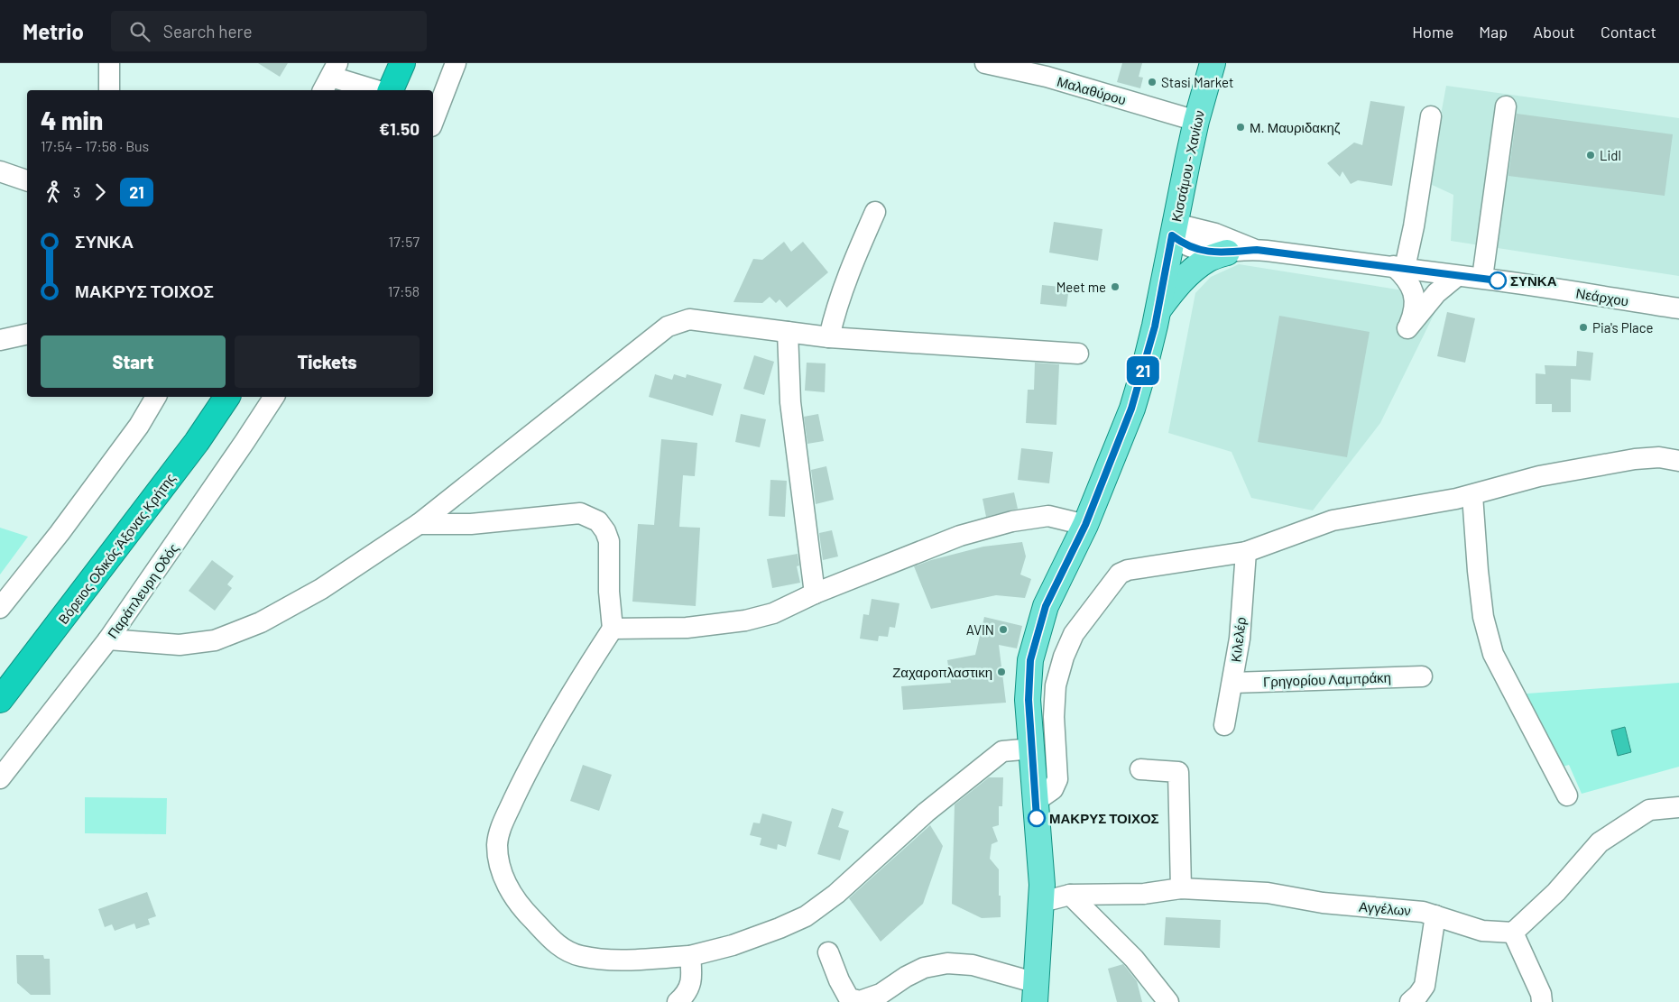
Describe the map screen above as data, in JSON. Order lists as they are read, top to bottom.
{
  "streets": {
    "highway": ["Βόρειος Οδικός Άξονας Κρήτης"],
    "main road": ["Κισσάμου - Χανίων"],
    "street": [
      "Μαλαθύρου",
      "Νεάρχου",
      "Παράπλευρη Οδός",
      "Κιλελέρ",
      "Γρηγορίου Λαμπράκη",
      "Αγγέλων"
    ]
  },
  "crossings": [
    ["Μαλαθύρου", "Κισσάμου - Χανίων"],
    ["Κισσάμου - Χανίων", "Νεάρχου"],
    ["Κισσάμου - Χανίων", "Αγγέλων"],
    ["Κιλελέρ", "Γρηγορίου Λαμπράκη"]
  ],
  "places": [
    "Stasi Market",
    "Μ. Μαυριδακηζ",
    "Lidl",
    "ΣΥΝΚΑ",
    "Meet me",
    "Pia's Place",
    "AVIN",
    "Ζαχαροπλαστικη",
    "ΜΑΚΡΥΣ ΤΟΙΧΟΣ"
  ],
  "lines": ["bus line 21"],
  "page": {
    "header": "Metrio",
    "search": "Search here",
    "nav": [
      "Home",
      "Map",
      "About",
      "Contact"
    ],
    "on_map": "21",
    "heading": ["4 min", "17:54 – 17:58 · Bus", "€1.50"],
    "legs": ["3", "21"],
    "list": [
      {
        "name": "ΣΥΝΚΑ",
        "value": "17:57"
      },
      {
        "name": "ΜΑΚΡΥΣ ΤΟΙΧΟΣ",
        "value": "17:58"
      }
    ],
    "buttons": ["Start", "Tickets"]
  }
}
